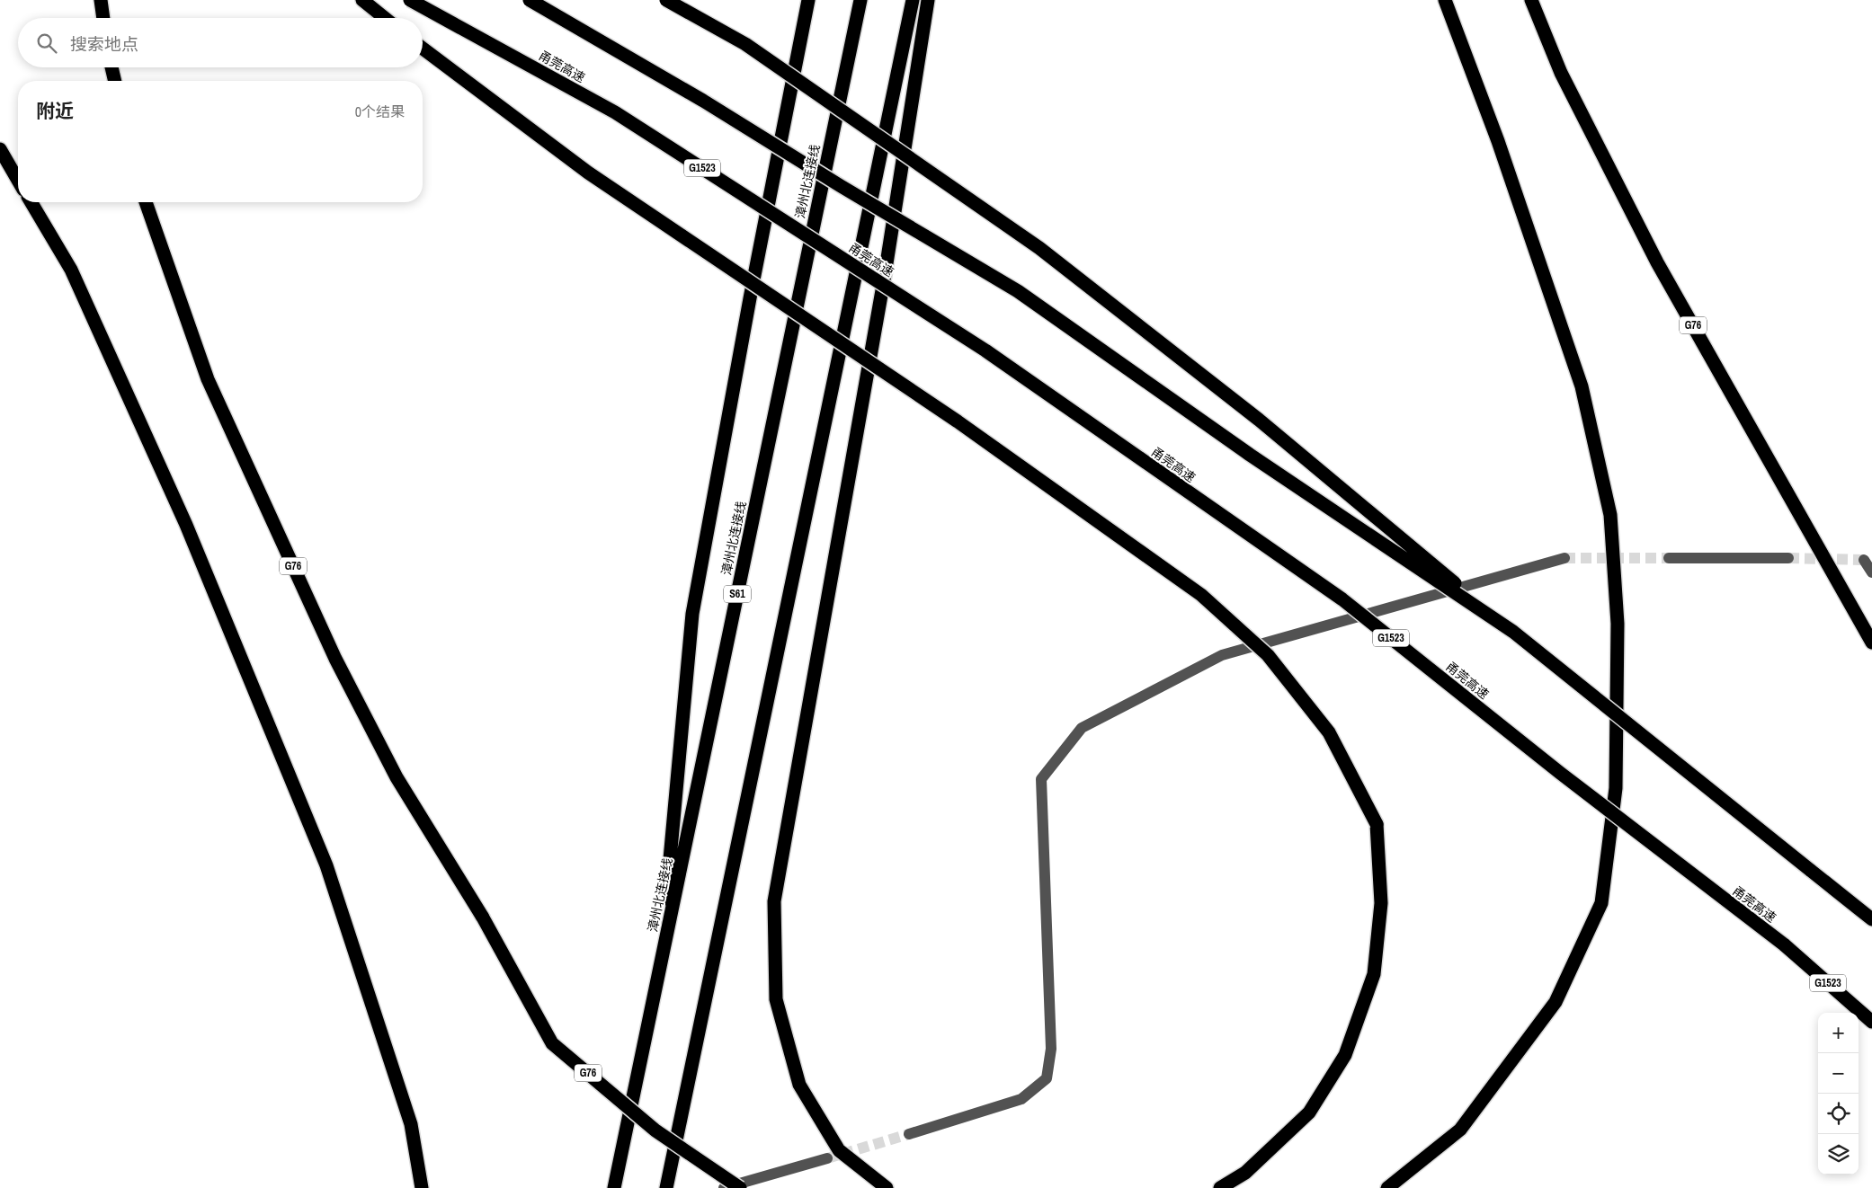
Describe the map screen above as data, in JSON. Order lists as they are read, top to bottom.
{
  "streets": {
    "highway": [
      "甬莞高速",
      "G1523",
      "漳州北连接线",
      "G76",
      "S61"
    ]
  },
  "page": {
    "search": "搜索地点",
    "heading": ["附近", "0个结果"],
    "map_buttons": ["+", "−"]
  }
}
